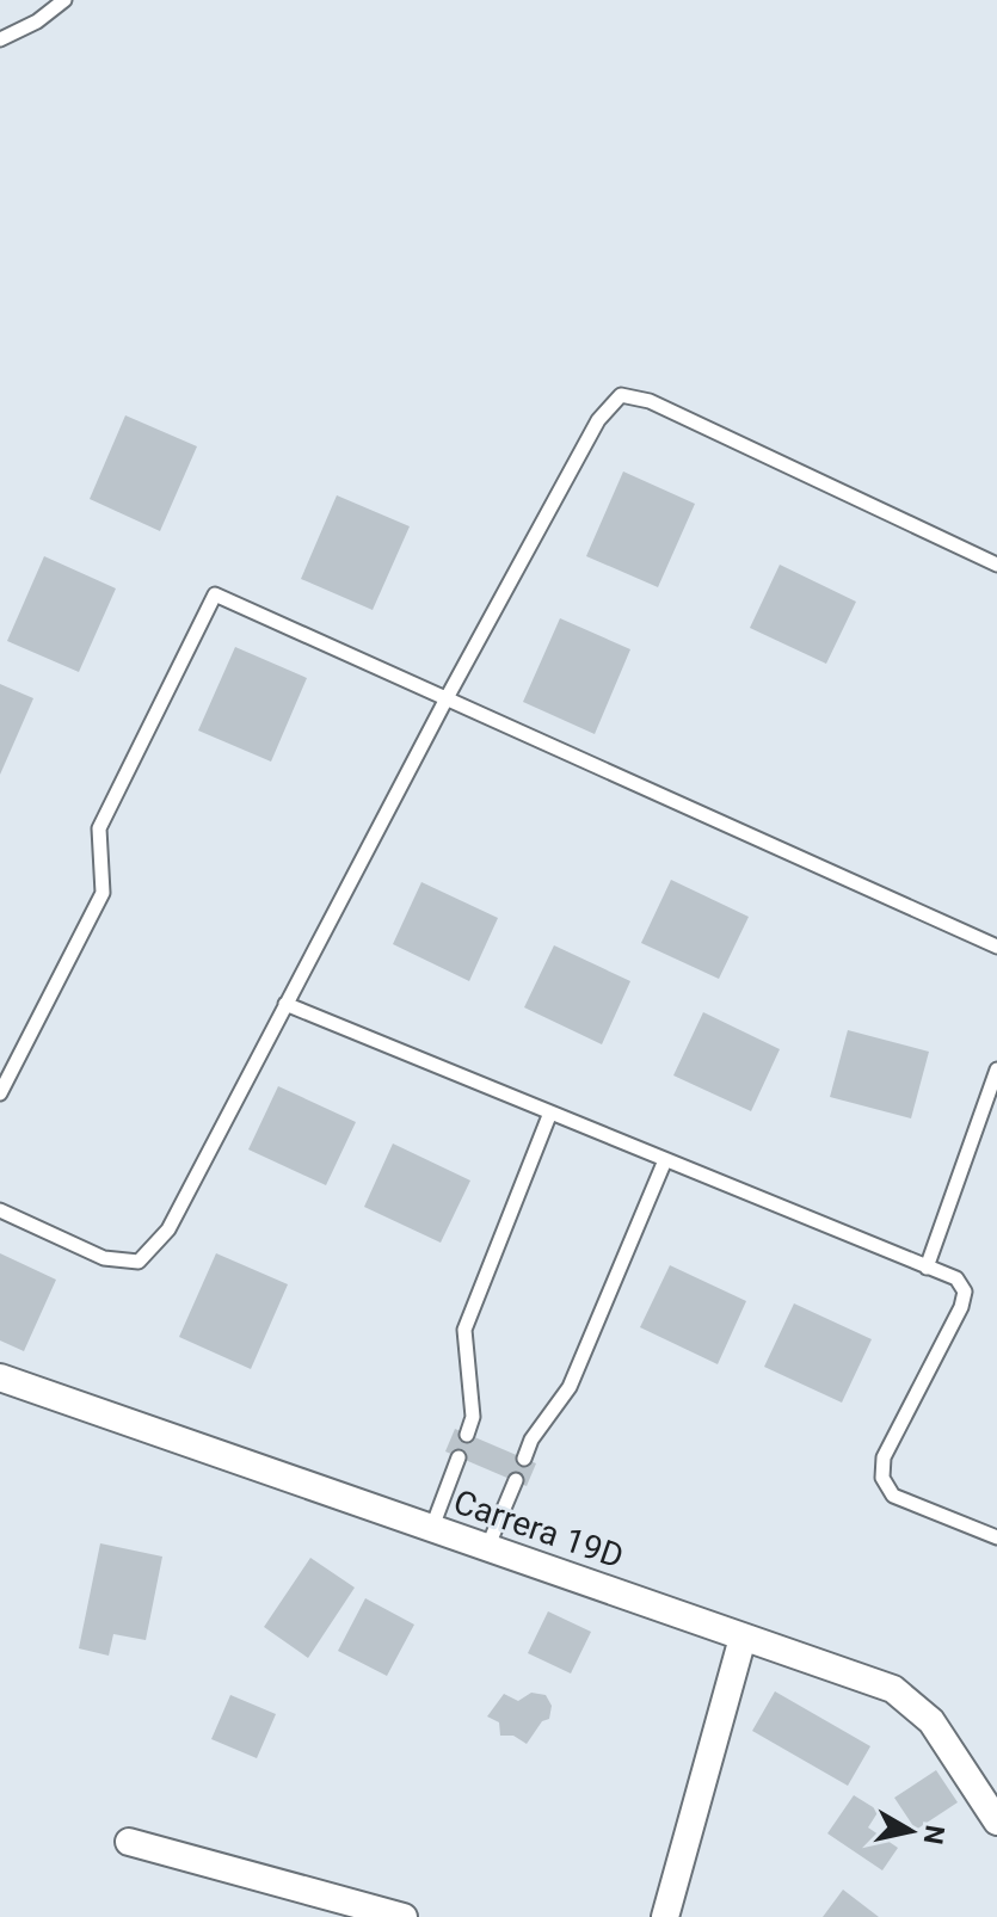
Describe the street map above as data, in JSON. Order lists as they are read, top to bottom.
{
  "streets": {
    "street": ["Carrera 19D"]
  },
  "north": "right"
}
